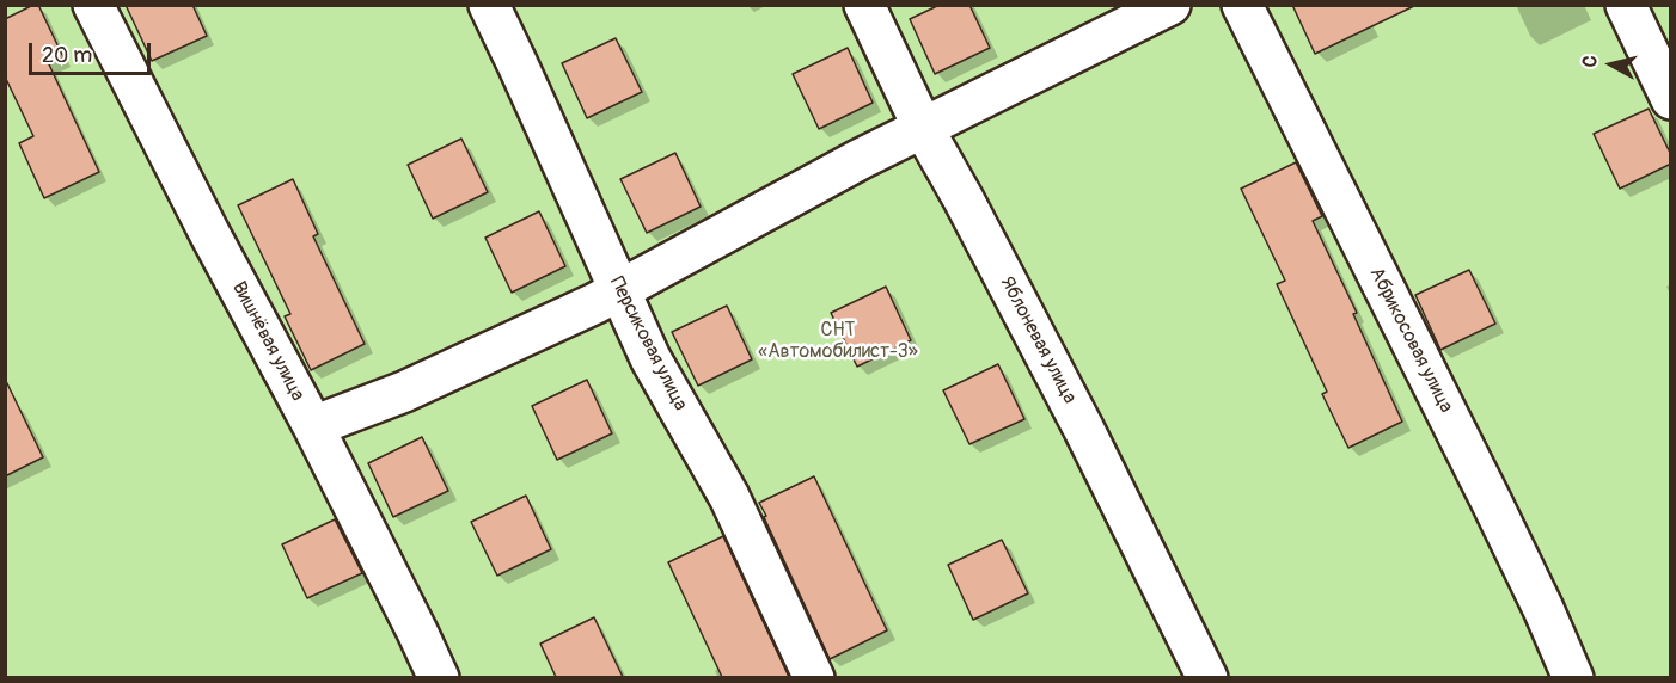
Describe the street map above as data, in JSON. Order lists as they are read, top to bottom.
{
  "streets": {
    "street": [
      "Яблоневая улица",
      "Абрикосовая улица",
      "Вишнёвая улица",
      "Персиковая улица"
    ]
  },
  "parks": ["СНТ «Автомобилист-3»"],
  "scale_bar": "20 m",
  "north": "left"
}
